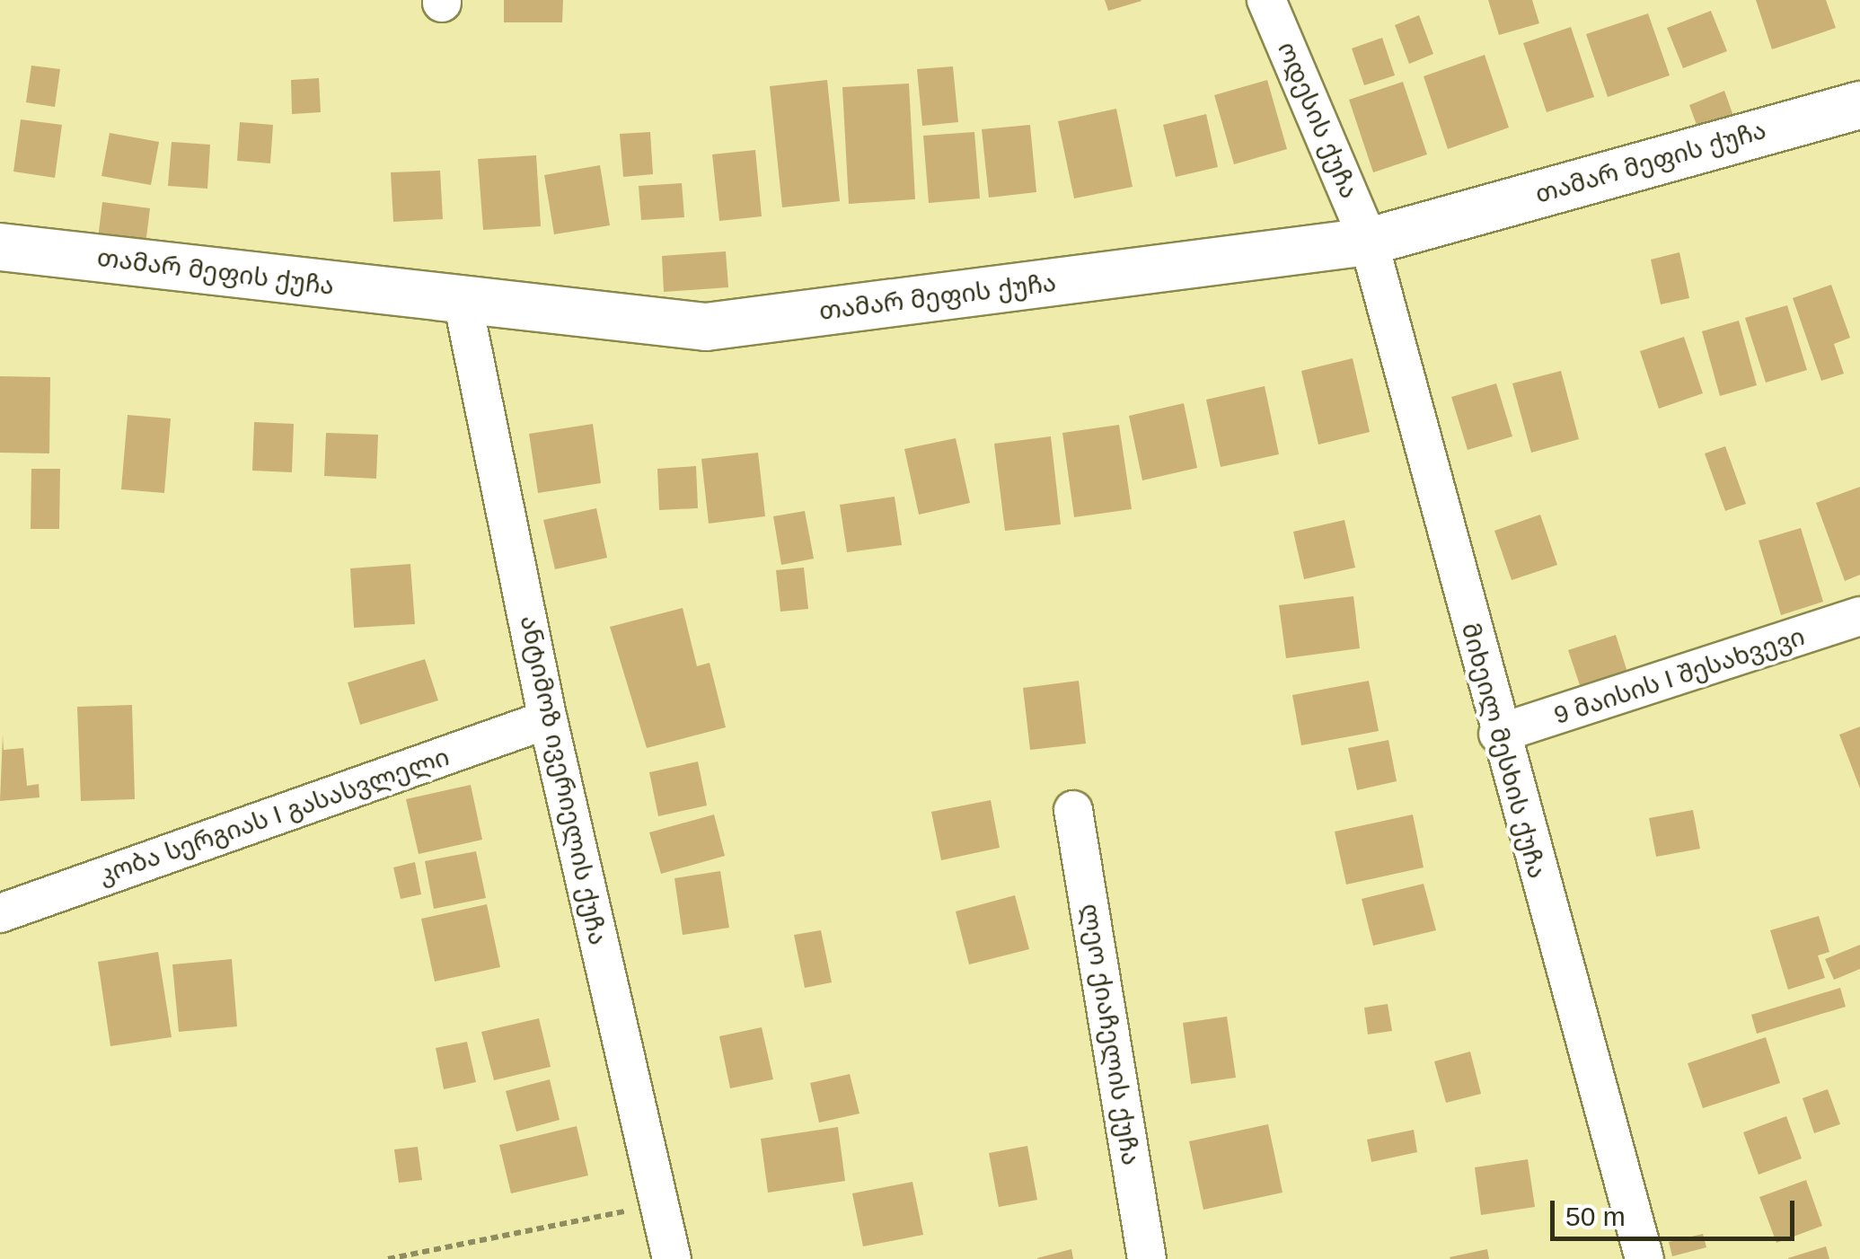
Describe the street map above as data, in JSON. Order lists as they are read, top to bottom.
{
  "streets": {
    "street": [
      "ოდესის ქუჩა",
      "თამარ მეფის ქუჩა",
      "9 მაისის I შესახვევი",
      "მიხეილ მესხის ქუჩა",
      "ანტიმოზ ივერიელის ქუჩა",
      "კობა სერგიას I გასასვლელი",
      "ლეო ქიაჩელის ქუჩა"
    ]
  },
  "crossings": [
    ["ოდესის ქუჩა", "თამარ მეფის ქუჩა"],
    ["ოდესის ქუჩა", "მიხეილ მესხის ქუჩა"],
    ["თამარ მეფის ქუჩა", "მიხეილ მესხის ქუჩა"],
    ["თამარ მეფის ქუჩა", "ანტიმოზ ივერიელის ქუჩა"],
    ["9 მაისის I შესახვევი", "მიხეილ მესხის ქუჩა"],
    ["ანტიმოზ ივერიელის ქუჩა", "კობა სერგიას I გასასვლელი"]
  ],
  "scale_bar": "50 m"
}
